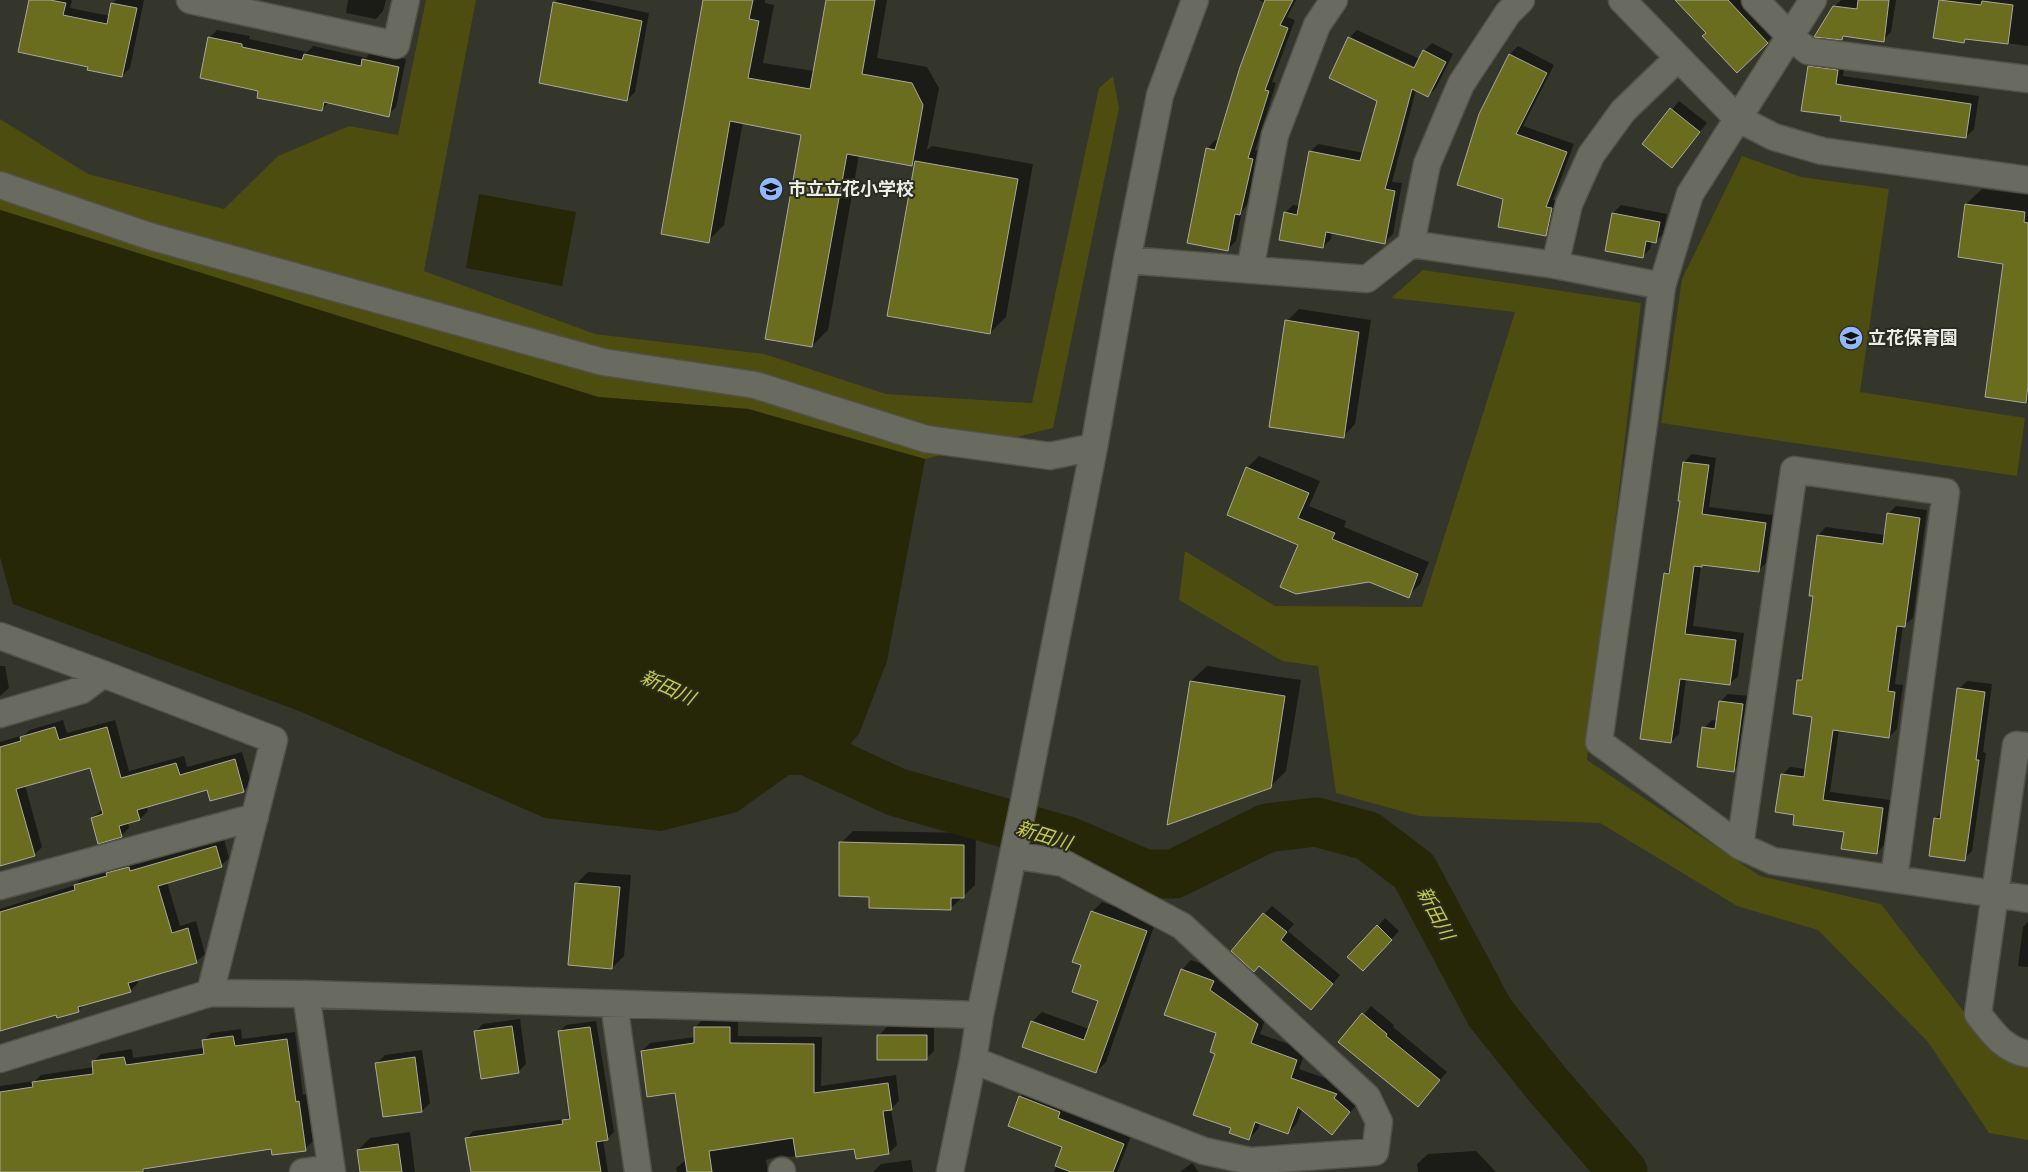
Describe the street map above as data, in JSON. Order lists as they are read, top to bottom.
{
  "water": ["新田川"],
  "places": {
    "school or university": ["市立立花小学校", "立花保育園"]
  }
}
